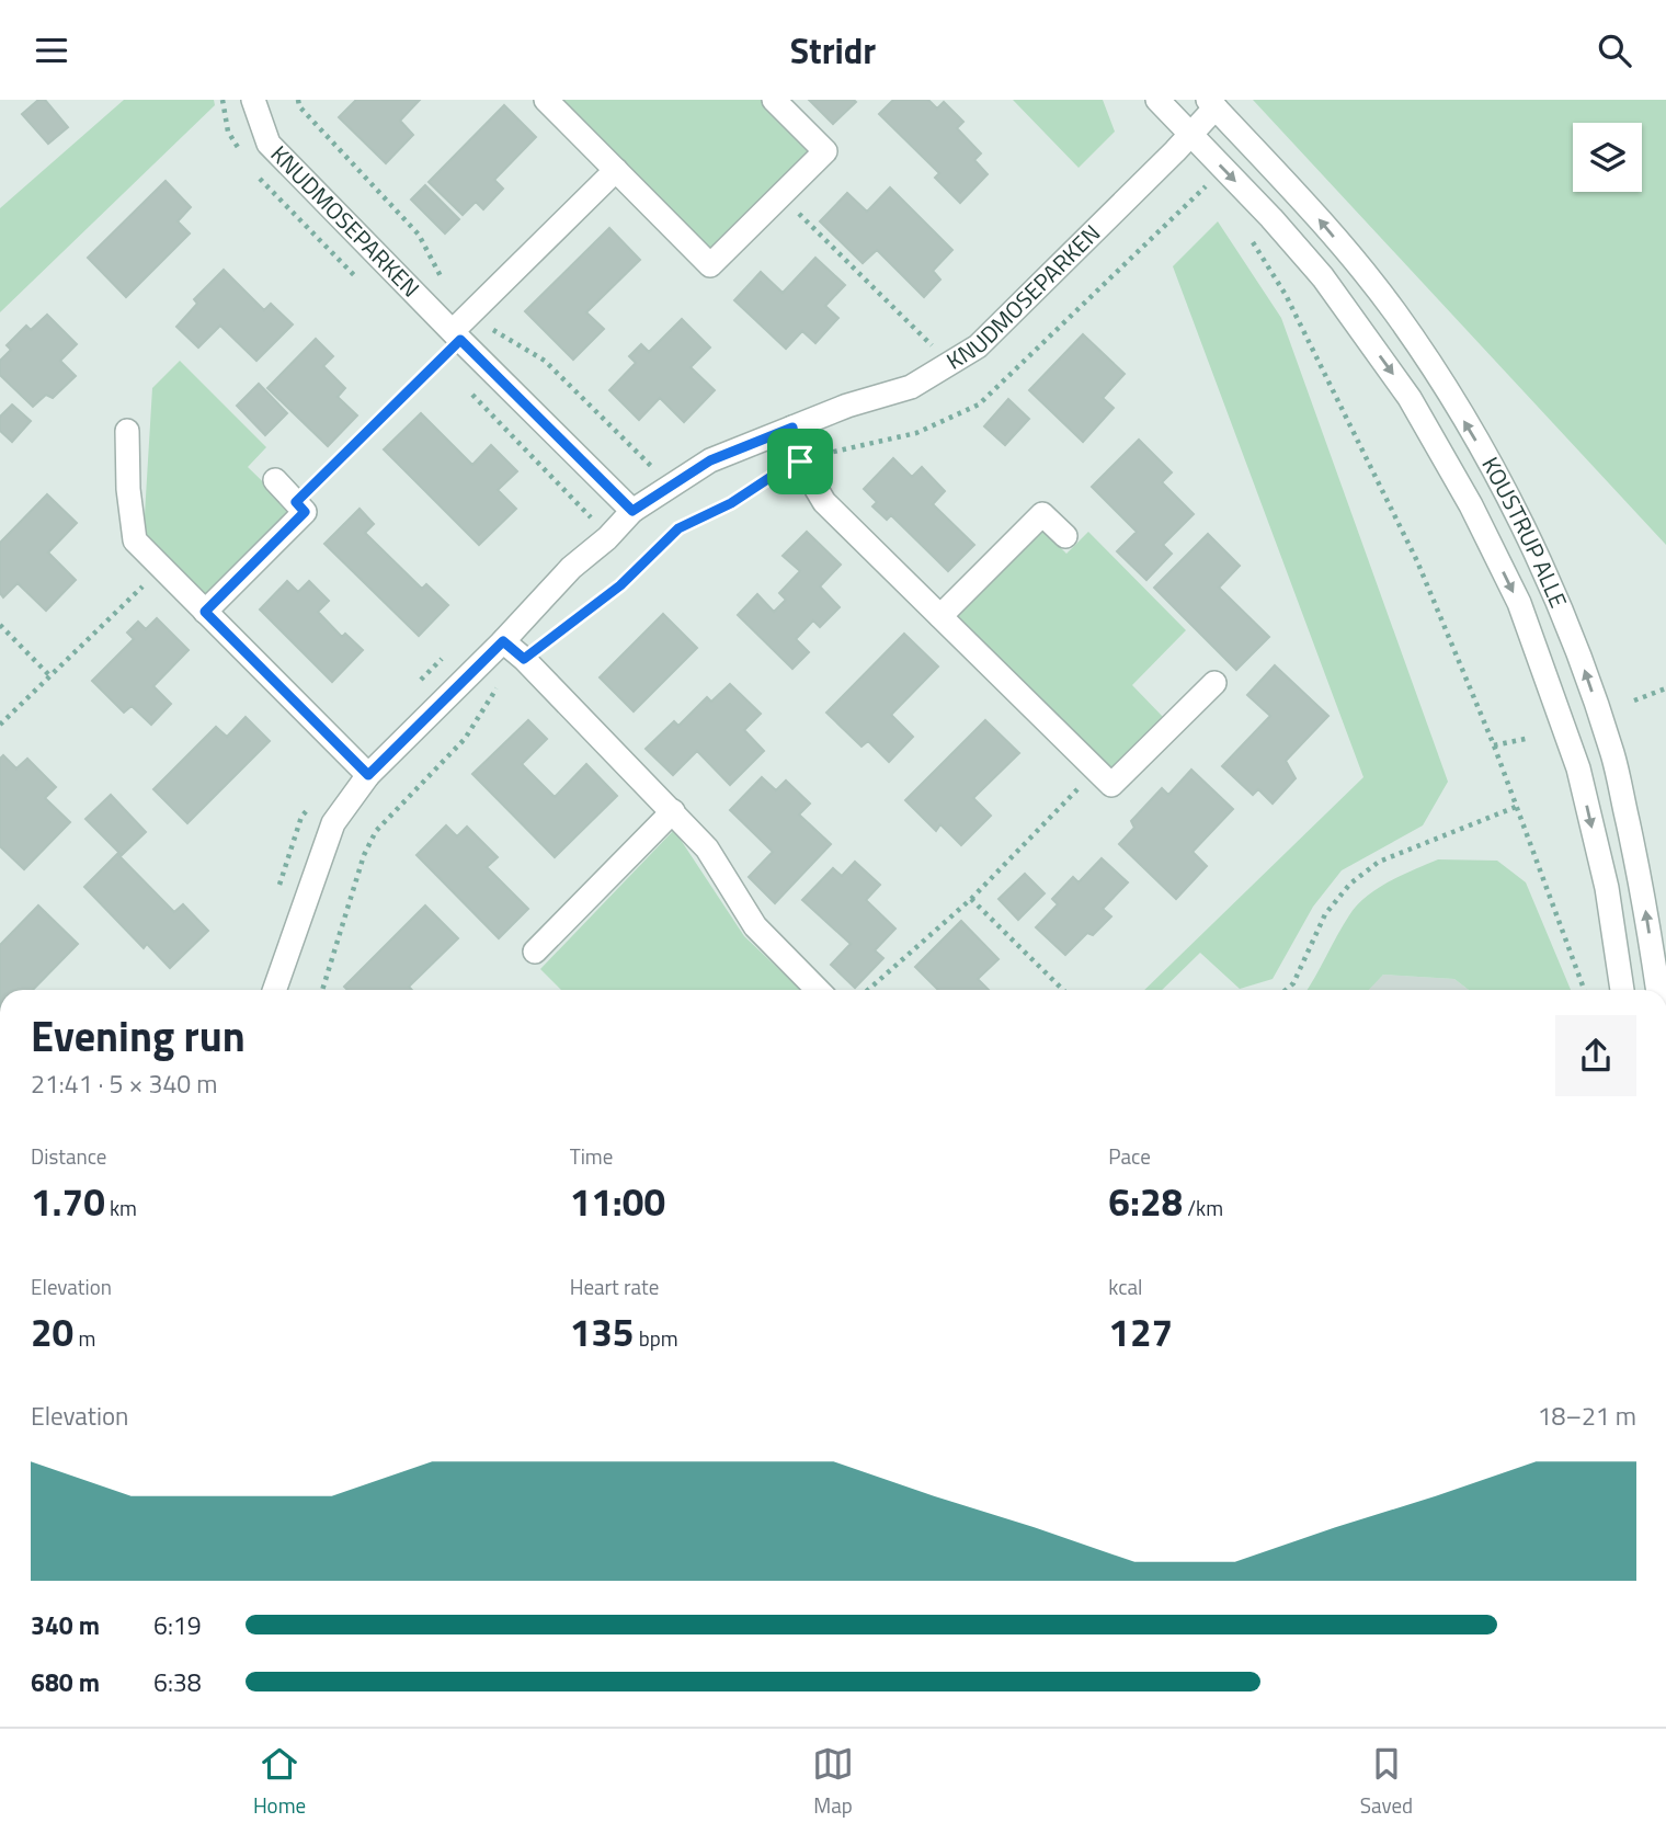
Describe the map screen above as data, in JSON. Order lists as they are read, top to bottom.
{
  "streets": {
    "street": ["KNUDMOSEPARKEN", "KOUSTRUP ALLE"]
  },
  "crossings": [
    ["KNUDMOSEPARKEN", "KOUSTRUP ALLE"]
  ],
  "page": {
    "header": "Stridr",
    "heading": ["Evening run", "21:41 · 5 × 340 m"],
    "stats": [
      ["Distance", "1.70 km"],
      ["Time", "11:00"],
      ["Pace", "6:28 /km"],
      ["Elevation", "20 m"],
      ["Heart rate", "135 bpm"],
      ["kcal", "127"]
    ],
    "chart": ["Elevation", "18–21 m"],
    "list": [
      {
        "name": "340 m",
        "note": "6:19"
      },
      {
        "name": "680 m",
        "note": "6:38"
      }
    ],
    "tabs": ["Home", "Map", "Saved"]
  }
}
